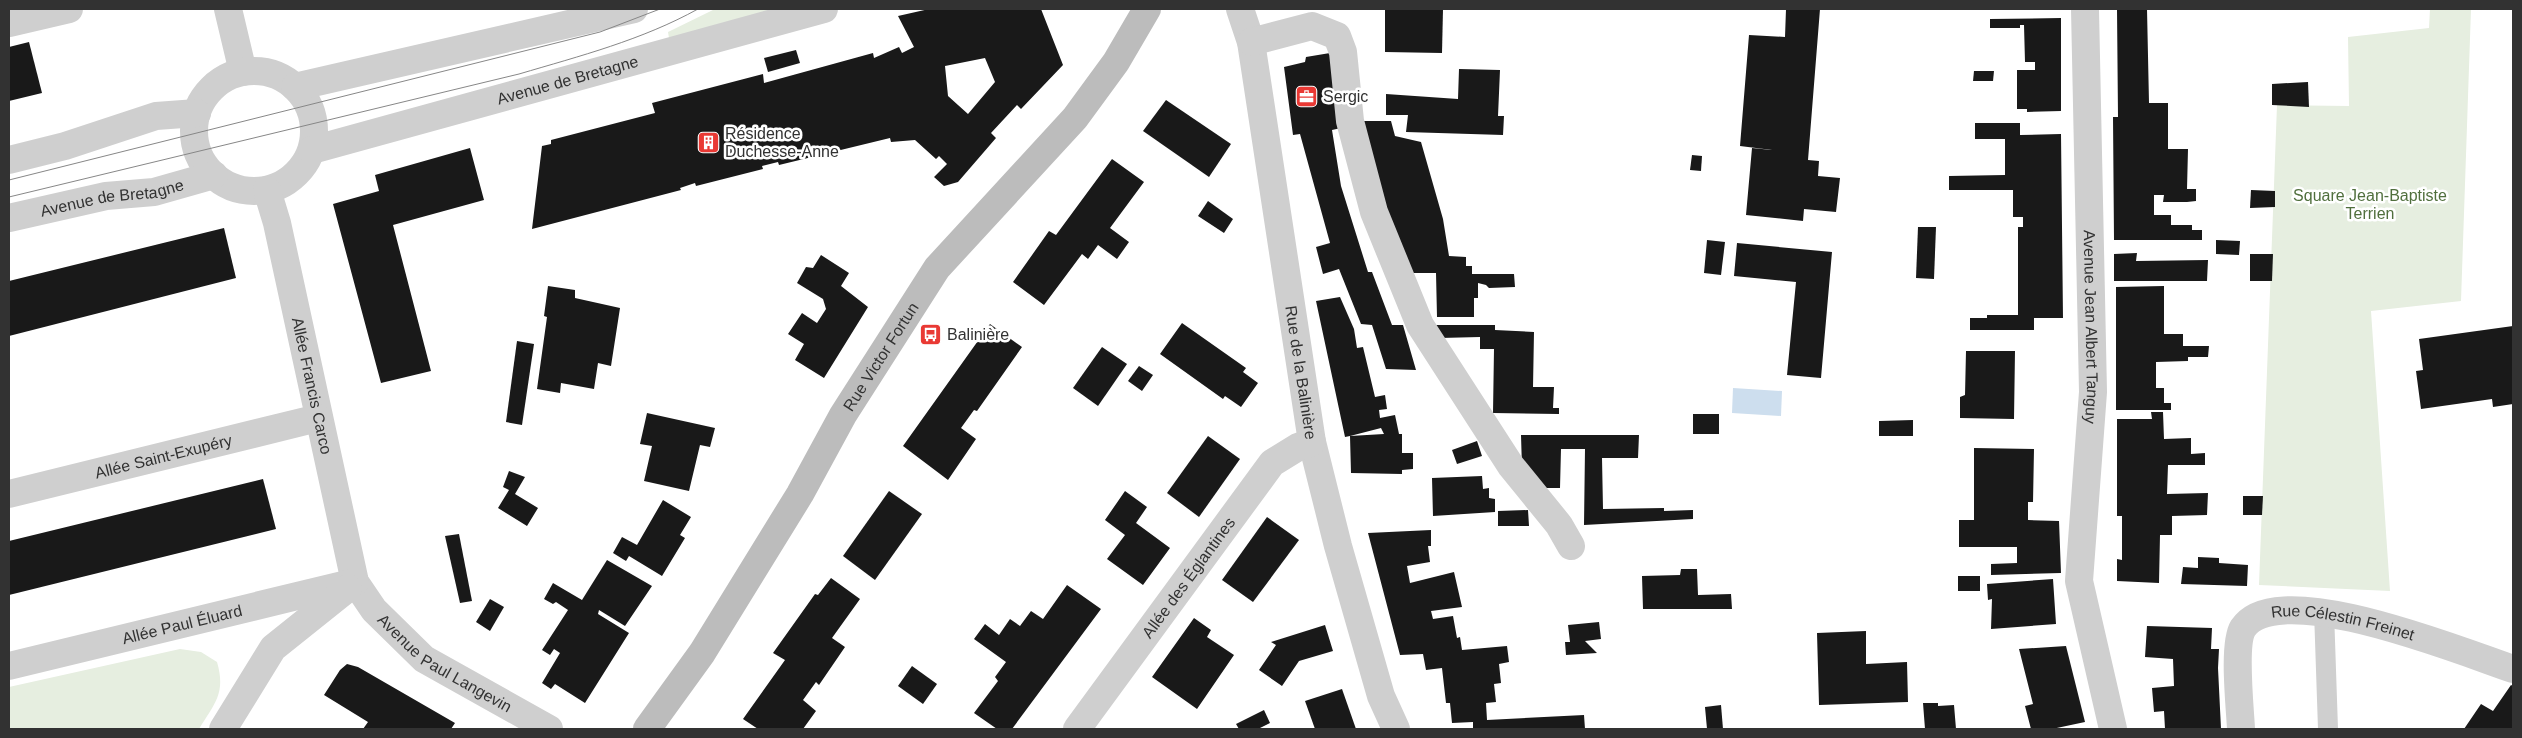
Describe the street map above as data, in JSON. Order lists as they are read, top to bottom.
{
  "streets": {
    "street": [
      "Avenue de Bretagne",
      "Avenue Jean Albert Tanguy",
      "Rue Victor Fortun",
      "Rue de la Balinière",
      "Allée Francis Carco",
      "Allée Saint-Exupéry",
      "Allée des Églantines",
      "Allée Paul Éluard",
      "Rue Célestin Freinet",
      "Avenue Paul Langevin"
    ]
  },
  "crossings": [
    ["Avenue de Bretagne", "Allée Francis Carco"],
    ["Rue de la Balinière", "Allée des Églantines"],
    ["Allée Francis Carco", "Allée Saint-Exupéry"],
    ["Allée Francis Carco", "Allée Paul Éluard"],
    ["Allée Francis Carco", "Avenue Paul Langevin"],
    ["Allée Paul Éluard", "Avenue Paul Langevin"]
  ],
  "parks": ["Square Jean-Baptiste Terrien"],
  "places": {
    "office": ["Sergic"],
    "building": ["Résidence Duchesse-Anne"],
    "bus stop": ["Balinière"]
  }
}
